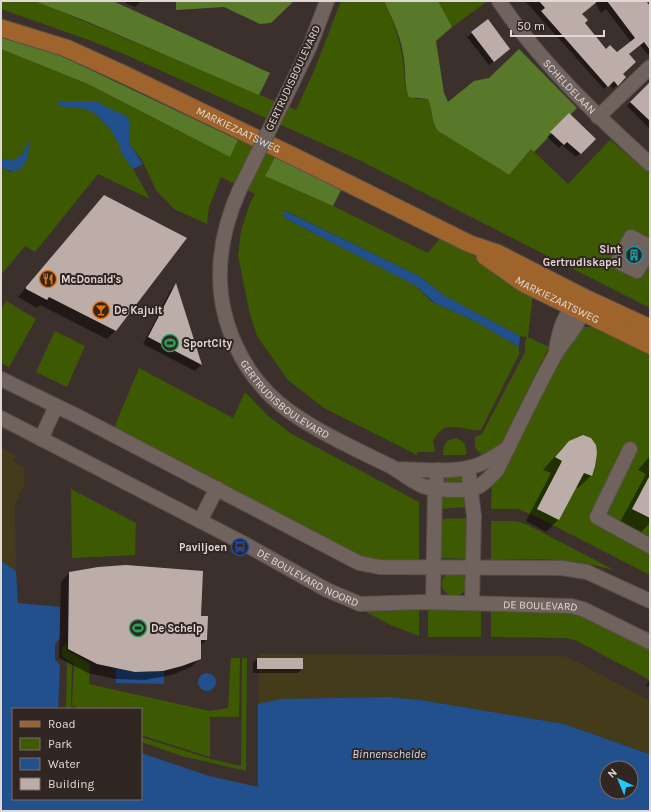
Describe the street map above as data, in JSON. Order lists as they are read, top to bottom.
{
  "streets": {
    "main road": ["MARKIEZAATSWEG"],
    "street": [
      "GERTRUDISBOULEVARD",
      "SCHELDELAAN",
      "DE BOULEVARD NOORD",
      "DE BOULEVARD"
    ]
  },
  "crossings": [
    ["DE BOULEVARD NOORD", "DE BOULEVARD"]
  ],
  "water": ["Binnenschelde"],
  "places": {
    "building": ["Sint Gertrudiskapel"],
    "restaurant": ["McDonald's"],
    "bar": ["De Kajuit"],
    "sports": ["SportCity", "De Schelp"],
    "bus stop": ["Paviljoen"]
  },
  "legend": [
    "Road",
    "Park",
    "Water",
    "Building"
  ],
  "scale_bar": "50 m",
  "north": "top left"
}
